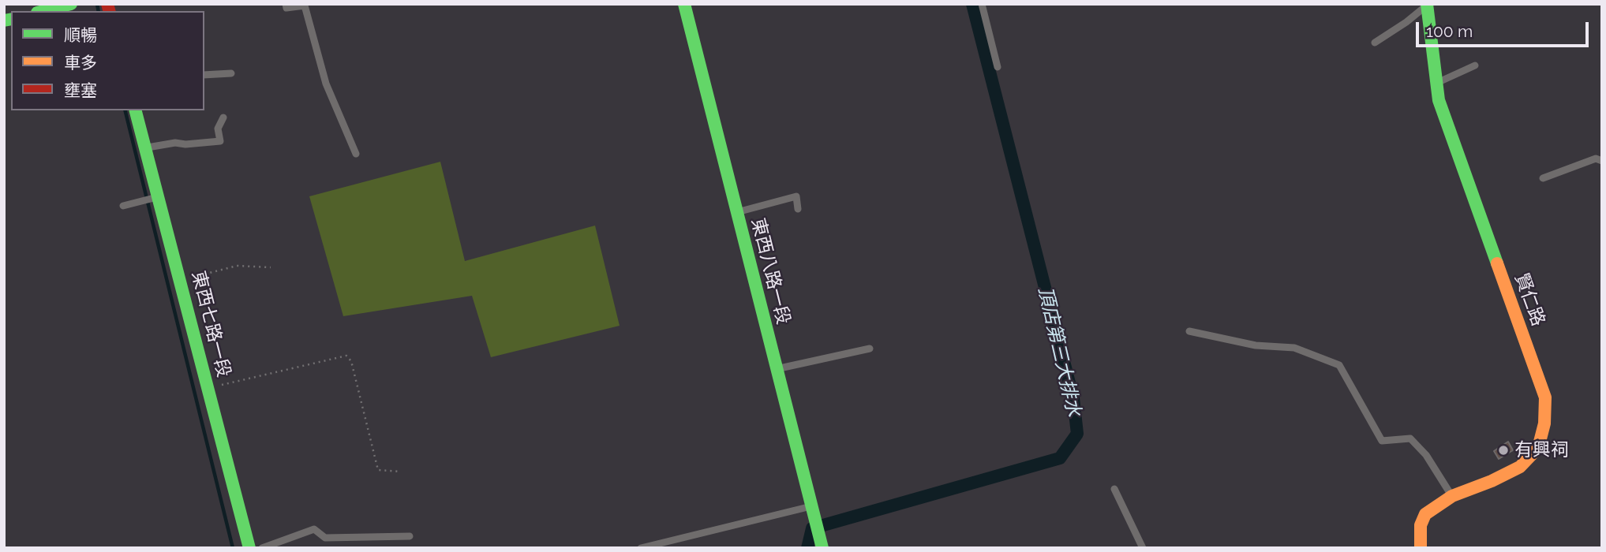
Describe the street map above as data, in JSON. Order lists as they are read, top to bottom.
{
  "streets": {
    "street": ["東西八路一段", "賢仁路", "東西七路一段"]
  },
  "water": ["頂店第三大排水"],
  "places": ["有興祠"],
  "legend": ["順暢", "車多", "壅塞"],
  "scale_bar": "100 m"
}
